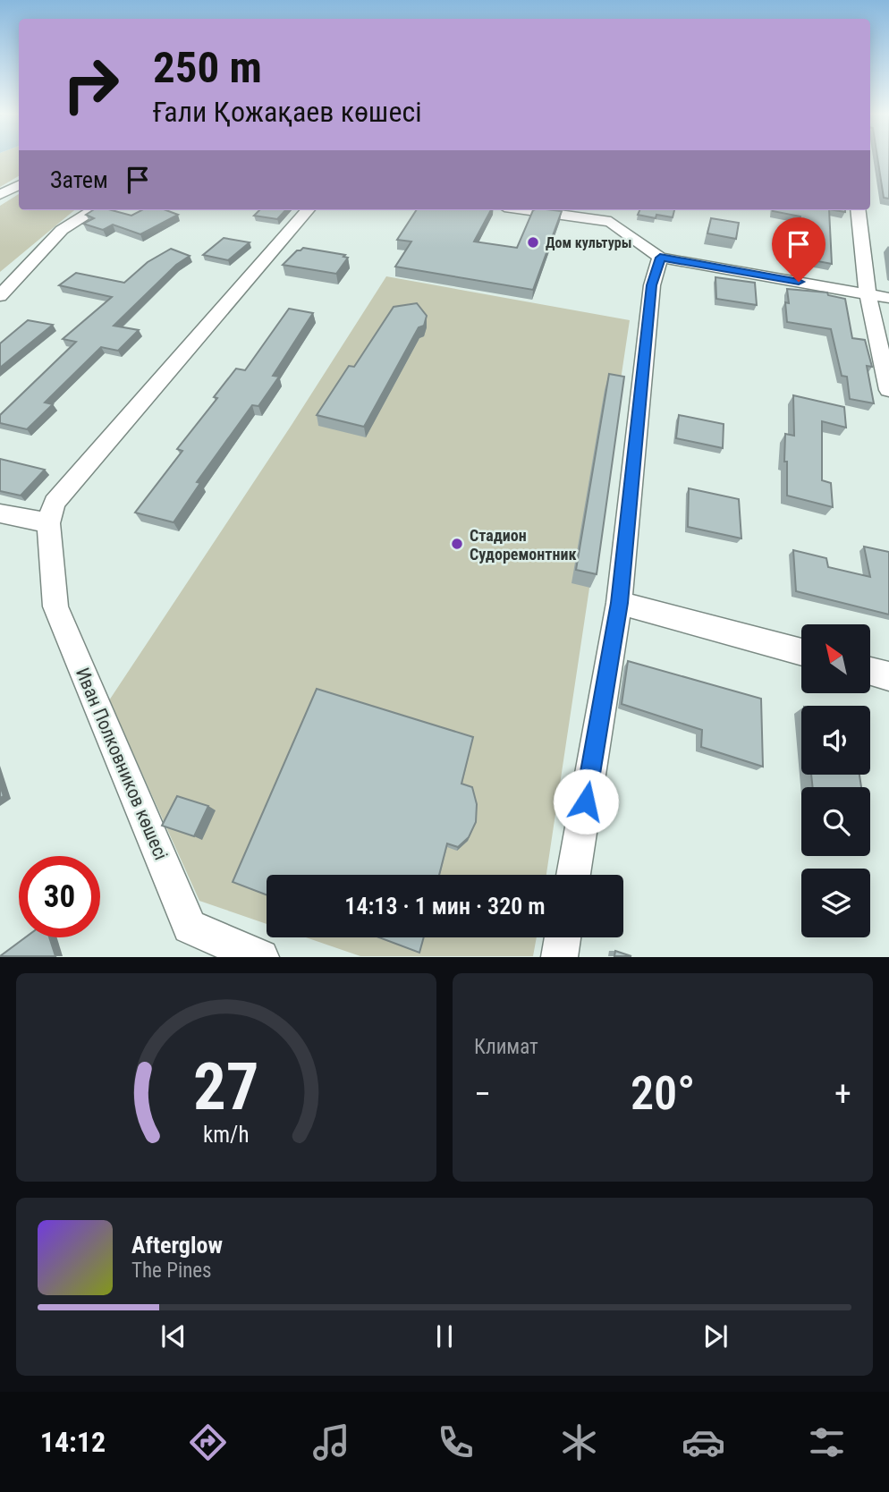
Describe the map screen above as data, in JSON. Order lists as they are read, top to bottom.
{
  "streets": {
    "street": ["Иван Полковников көшесі"]
  },
  "places": ["Дом культуры", "Стадион Судоремонтник"],
  "north": "top left",
  "page": {
    "turn": ["250 m", "Ғали Қожақаев көшесі"],
    "then": "Затем",
    "limit": "30",
    "trip": "14:13 · 1 мин · 320 m",
    "tile": "Климат",
    "heat": ["−", "20°", "+"],
    "song": ["Afterglow", "The Pines"],
    "tabs": "14:12",
    "gauge": ["27", "km/h"]
  }
}
